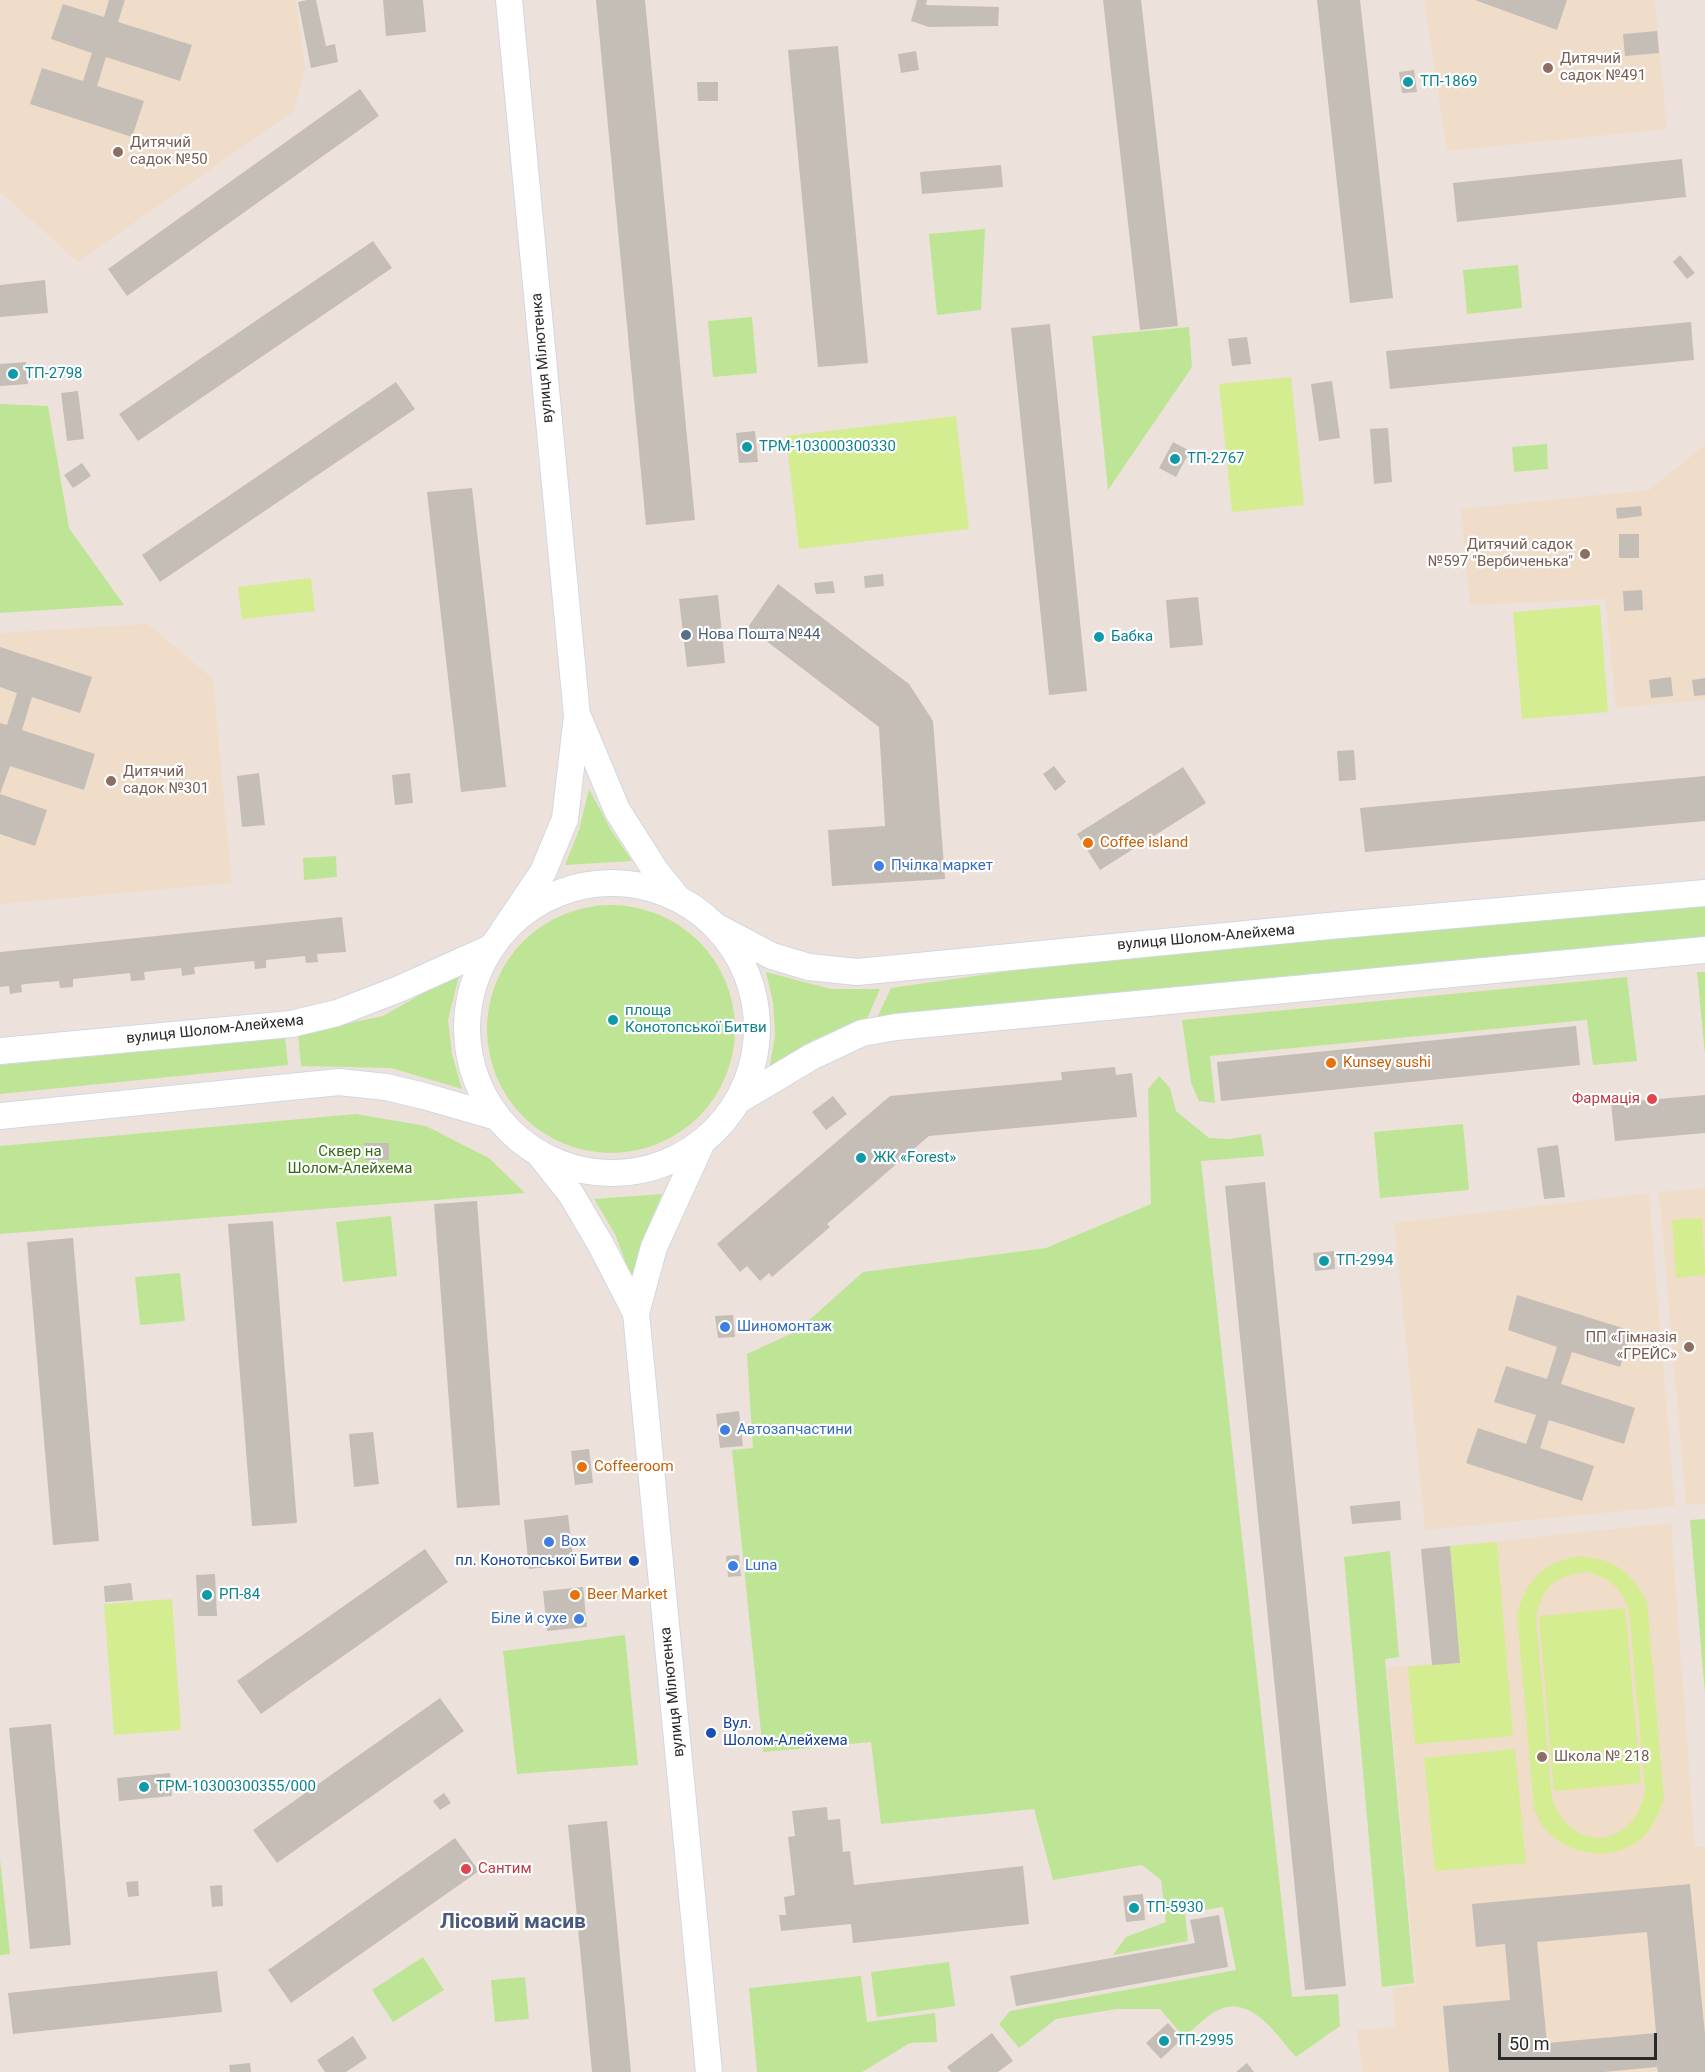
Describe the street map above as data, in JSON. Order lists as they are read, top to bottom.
{
  "streets": {
    "street": ["вулиця Мілютенка", "вулиця Шолом-Алейхема"]
  },
  "crossings": [
    ["вулиця Мілютенка", "вулиця Шолом-Алейхема"]
  ],
  "districts": ["Лісовий масив"],
  "parks": ["Сквер на Шолом-Алейхема"],
  "places": [
    "Дитячий садок №491",
    "ТП-1869",
    "Дитячий садок №50",
    "ТП-2798",
    "ТРМ-103000300330",
    "ТП-2767",
    "Дитячий садок №597 \"Вербиченька\"",
    "Нова Пошта №44",
    "Бабка",
    "Дитячий садок №301",
    "Coffee island",
    "Пчілка маркет",
    "площа Конотопської Битви",
    "Kunsey sushi",
    "Фармація",
    "ЖК «Forest»",
    "ТП-2994",
    "Шиномонтаж",
    "ПП «Гімназія «ГРЕЙС»",
    "Автозапчастини",
    "Coffeeroom",
    "Box",
    "пл. Конотопської Битви",
    "Luna",
    "РП-84",
    "Beer Market",
    "Біле й сухе",
    "Вул. Шолом-Алейхема",
    "Школа № 218",
    "ТРМ-10300300355/000",
    "Сантим",
    "ТП-5930",
    "ТП-2995"
  ],
  "scale_bar": "50 m"
}
